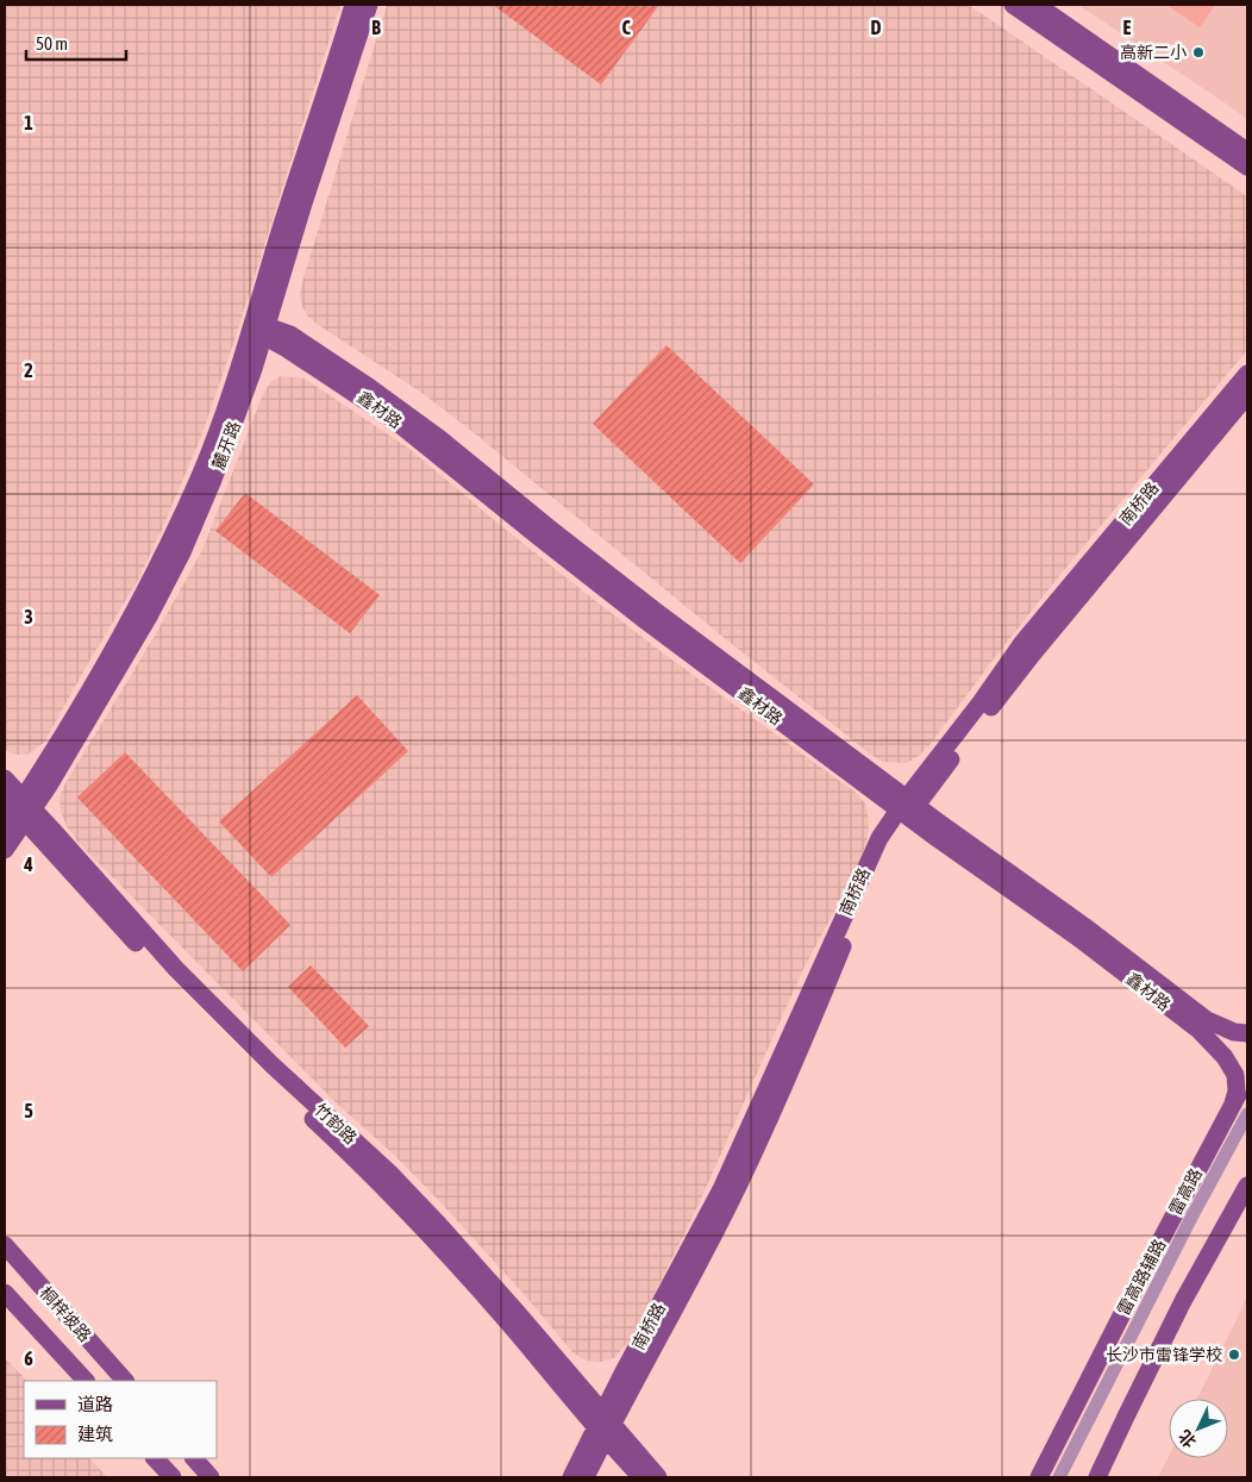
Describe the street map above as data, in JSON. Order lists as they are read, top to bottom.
{
  "streets": {
    "main road": [
      "鑫材路",
      "麓开路",
      "南桥路",
      "竹韵路",
      "雷高路辅路",
      "桐梓坡路"
    ],
    "street": ["雷高路"]
  },
  "crossings": [
    ["鑫材路", "麓开路"],
    ["鑫材路", "南桥路"],
    ["鑫材路", "雷高路"],
    ["鑫材路", "雷高路辅路"],
    ["麓开路", "竹韵路"],
    ["南桥路", "竹韵路"],
    ["雷高路", "雷高路辅路"]
  ],
  "places": ["高新二小", "长沙市雷锋学校"],
  "legend": ["道路", "建筑"],
  "scale_bar": "50 m",
  "north": "bottom left",
  "grid": {
    "columns": [
      "B",
      "C",
      "D",
      "E"
    ],
    "rows": [
      "1",
      "2",
      "3",
      "4",
      "5",
      "6"
    ]
  }
}
